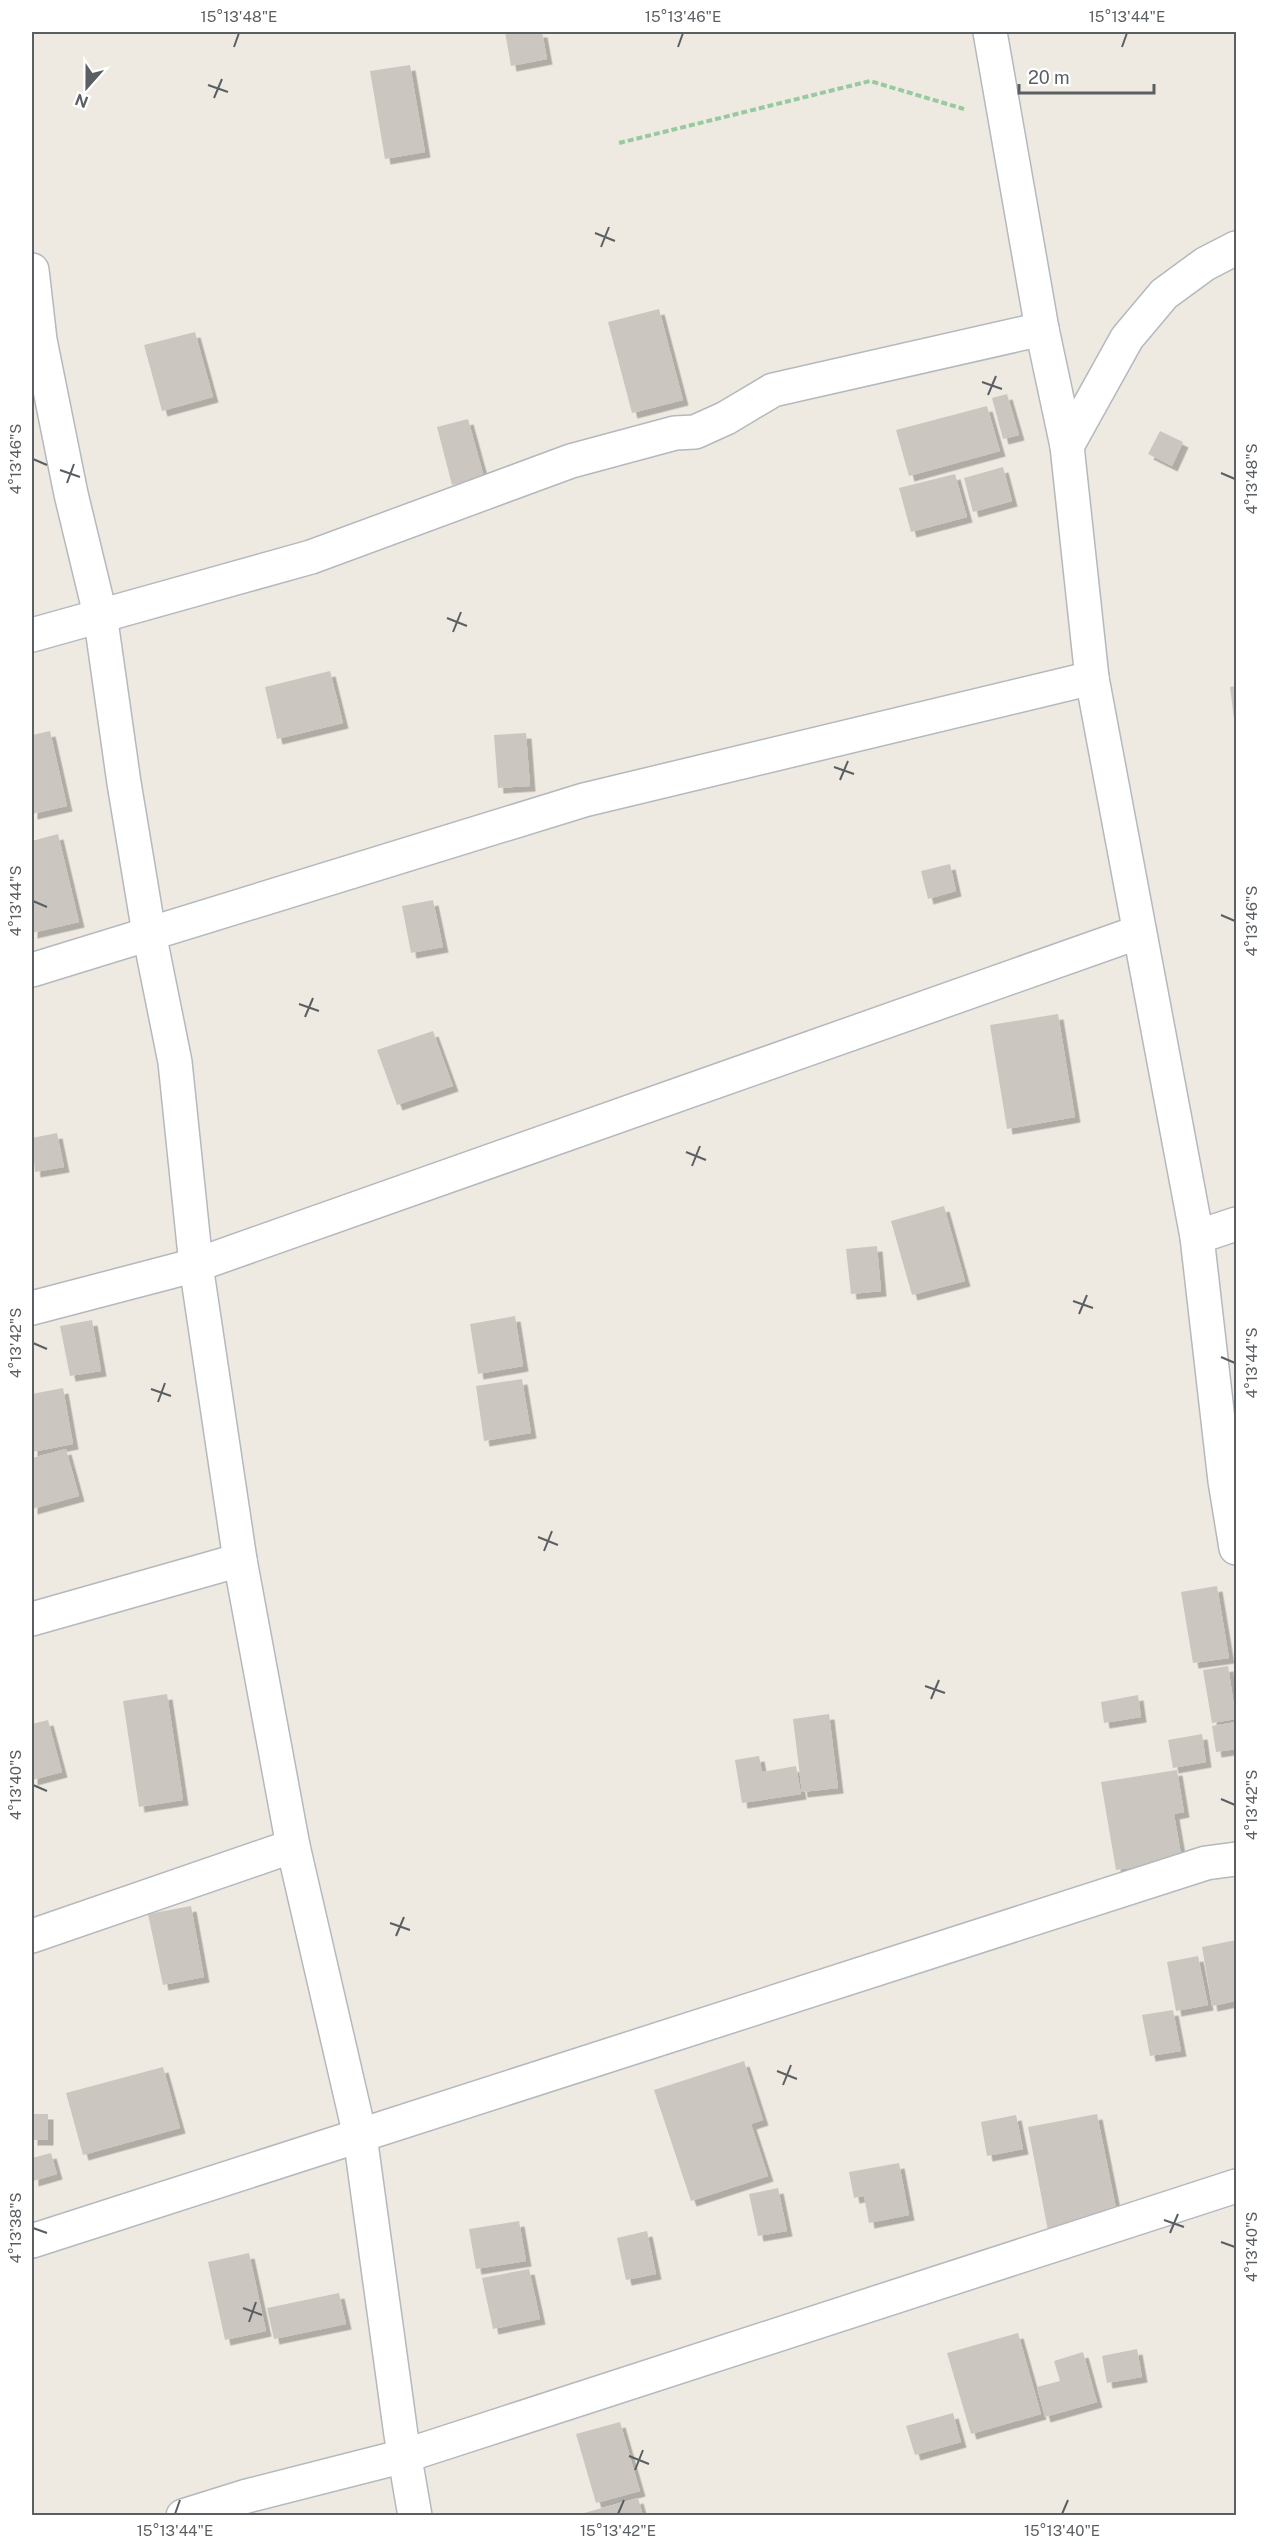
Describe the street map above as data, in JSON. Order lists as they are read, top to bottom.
{
  "scale_bar": "20 m",
  "north": "bottom",
  "coordinates": [
    "15°13'48\"E",
    "15°13'46\"E",
    "15°13'44\"E",
    "4°13'46\"S",
    "4°13'48\"S",
    "4°13'44\"S",
    "4°13'42\"S",
    "4°13'40\"S",
    "4°13'38\"S",
    "15°13'42\"E",
    "15°13'40\"E"
  ]
}
